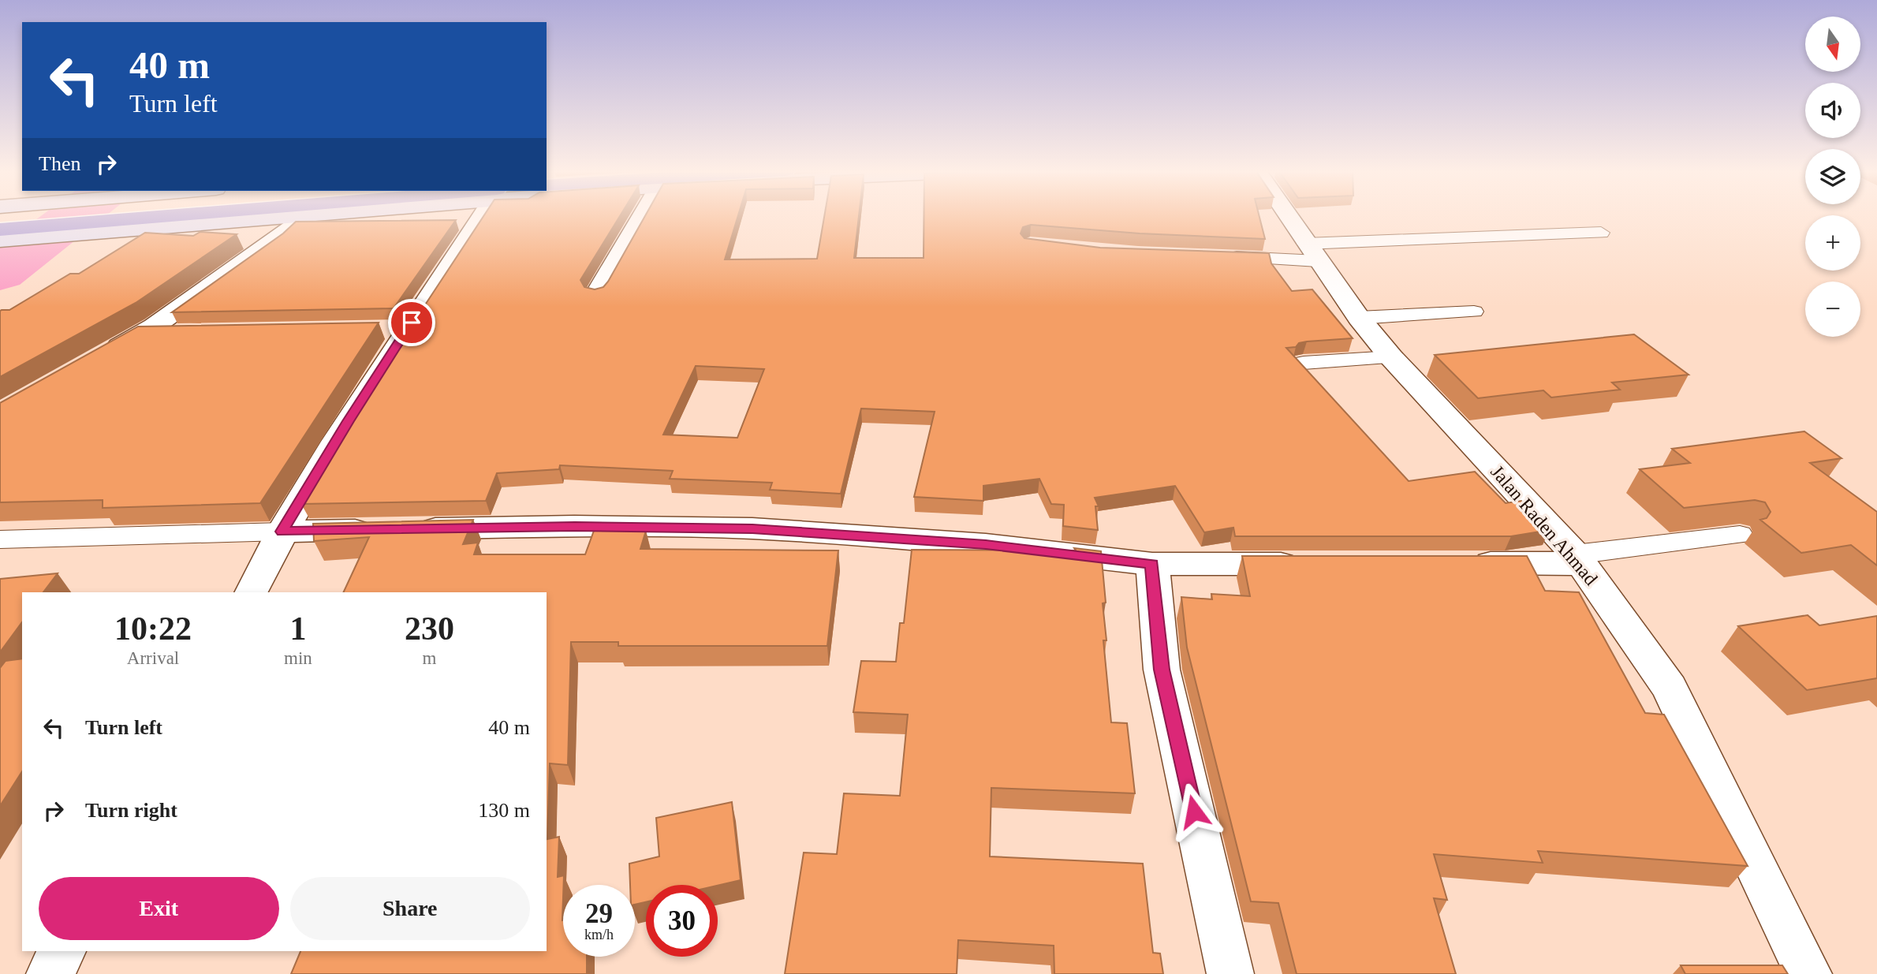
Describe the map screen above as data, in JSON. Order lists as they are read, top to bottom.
{
  "streets": {
    "street": ["Jalan Raden Ahmad"]
  },
  "north": "bottom",
  "page": {
    "map_buttons": ["+", "−"],
    "turn": ["40 m", "Turn left"],
    "then": "Then",
    "eta": [
      "10:22",
      "Arrival",
      "1",
      "min",
      "230",
      "m"
    ],
    "list": [
      {
        "name": "Turn left",
        "value": "40 m"
      },
      {
        "name": "Turn right",
        "value": "130 m"
      }
    ],
    "buttons": ["Exit", "Share"],
    "speed": "29 km/h",
    "limit": "30"
  }
}
